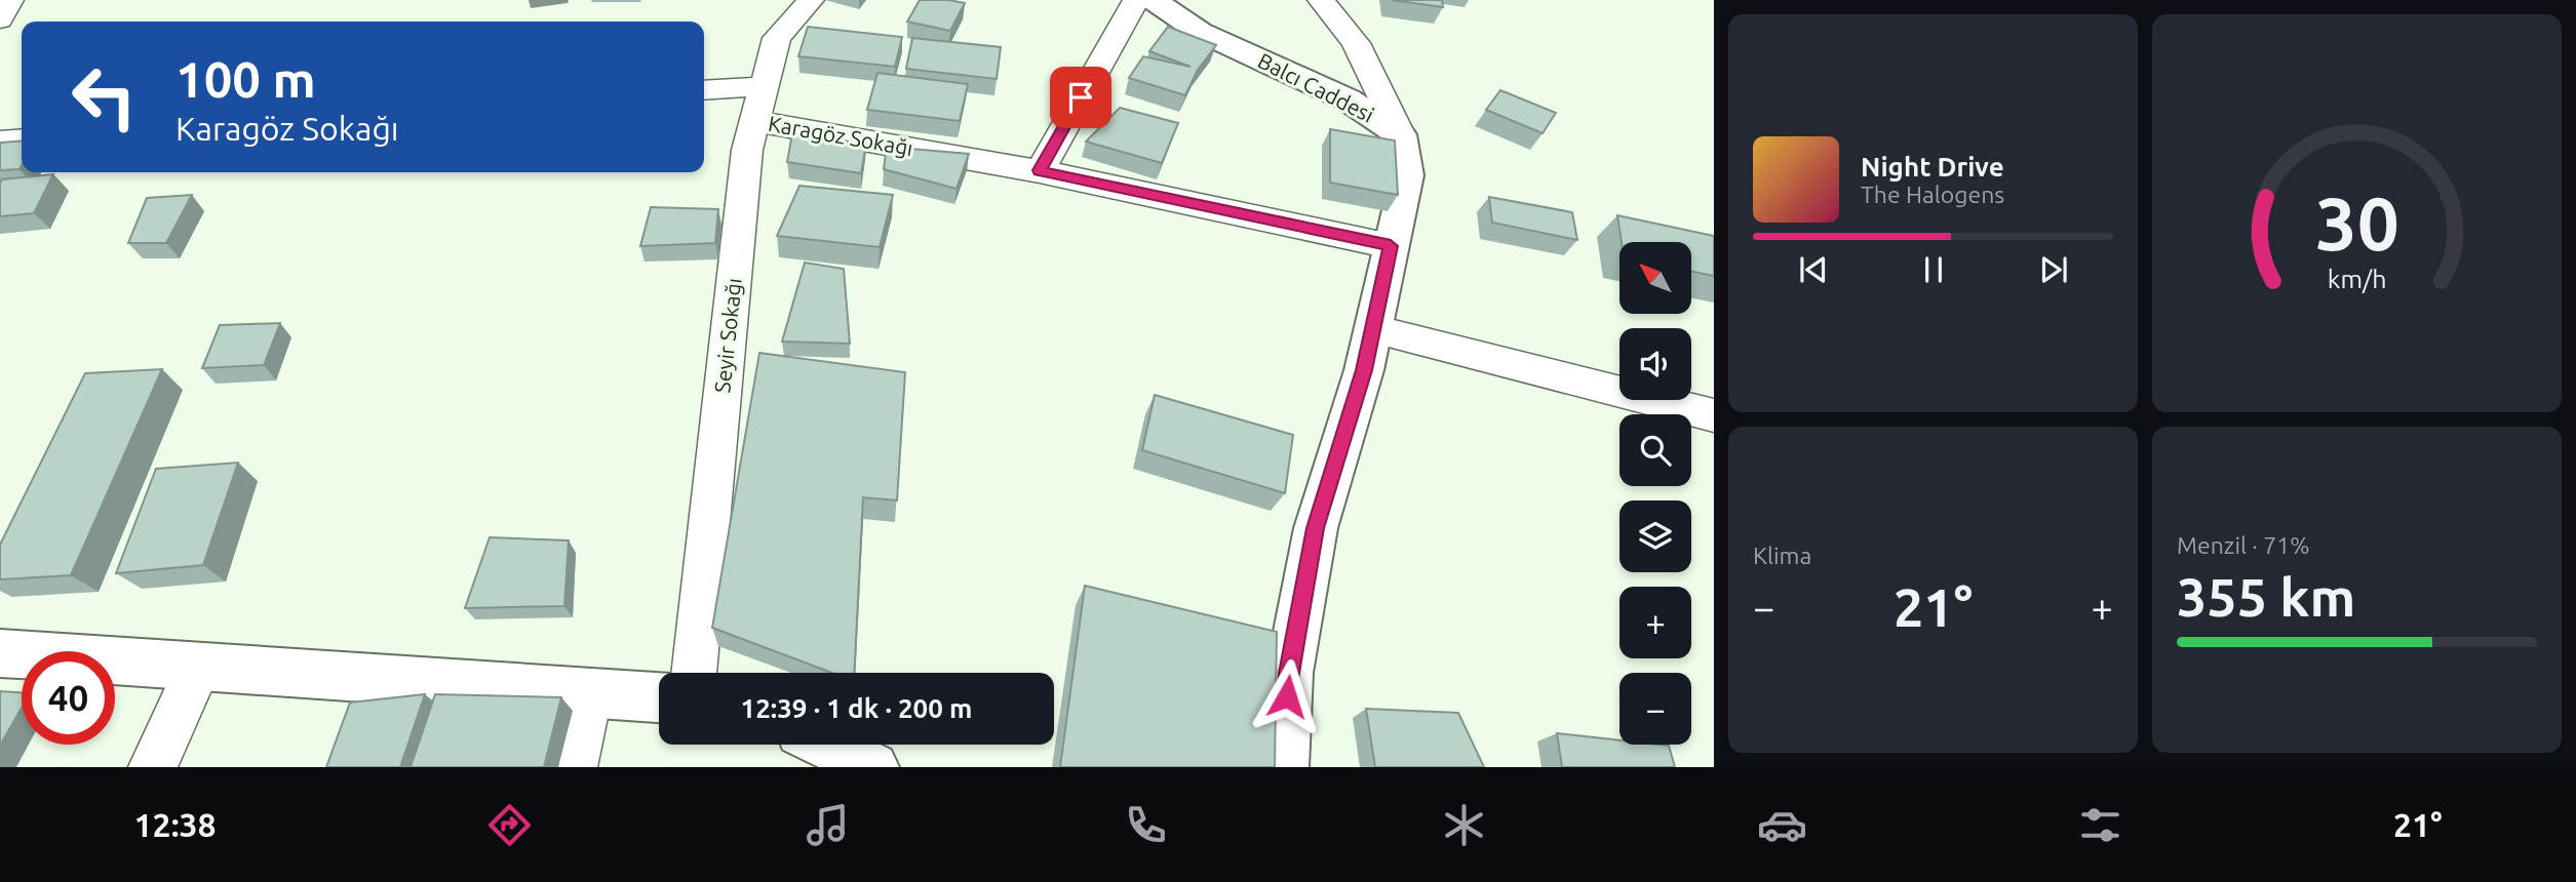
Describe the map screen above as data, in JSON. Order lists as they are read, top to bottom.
{
  "streets": {
    "street": ["Balcı Caddesi", "Karagöz Sokağı", "Seyir Sokağı"]
  },
  "crossings": [
    ["Karagöz Sokağı", "Seyir Sokağı"]
  ],
  "north": "top left",
  "page": {
    "turn": ["100 m", "Karagöz Sokağı"],
    "song": ["Night Drive", "The Halogens"],
    "map_buttons": ["+", "−"],
    "tile": [
      "Klima",
      ["Menzil · 71%", "355 km"]
    ],
    "heat": ["−", "21°", "+"],
    "limit": "40",
    "trip": "12:39 · 1 dk · 200 m",
    "tabs": ["12:38", "21°"],
    "gauge": ["30", "km/h"]
  }
}
